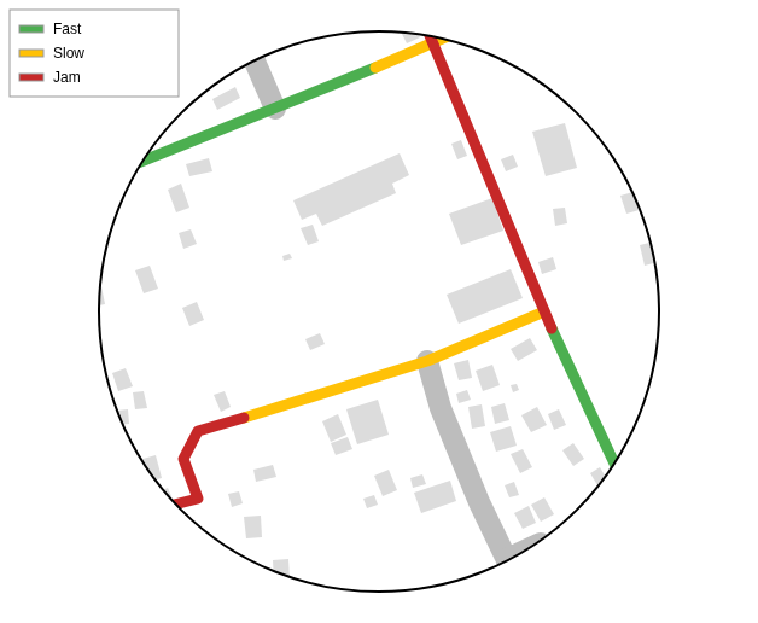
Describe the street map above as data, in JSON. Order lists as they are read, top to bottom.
{
  "legend": ["Fast", "Slow", "Jam"]
}
